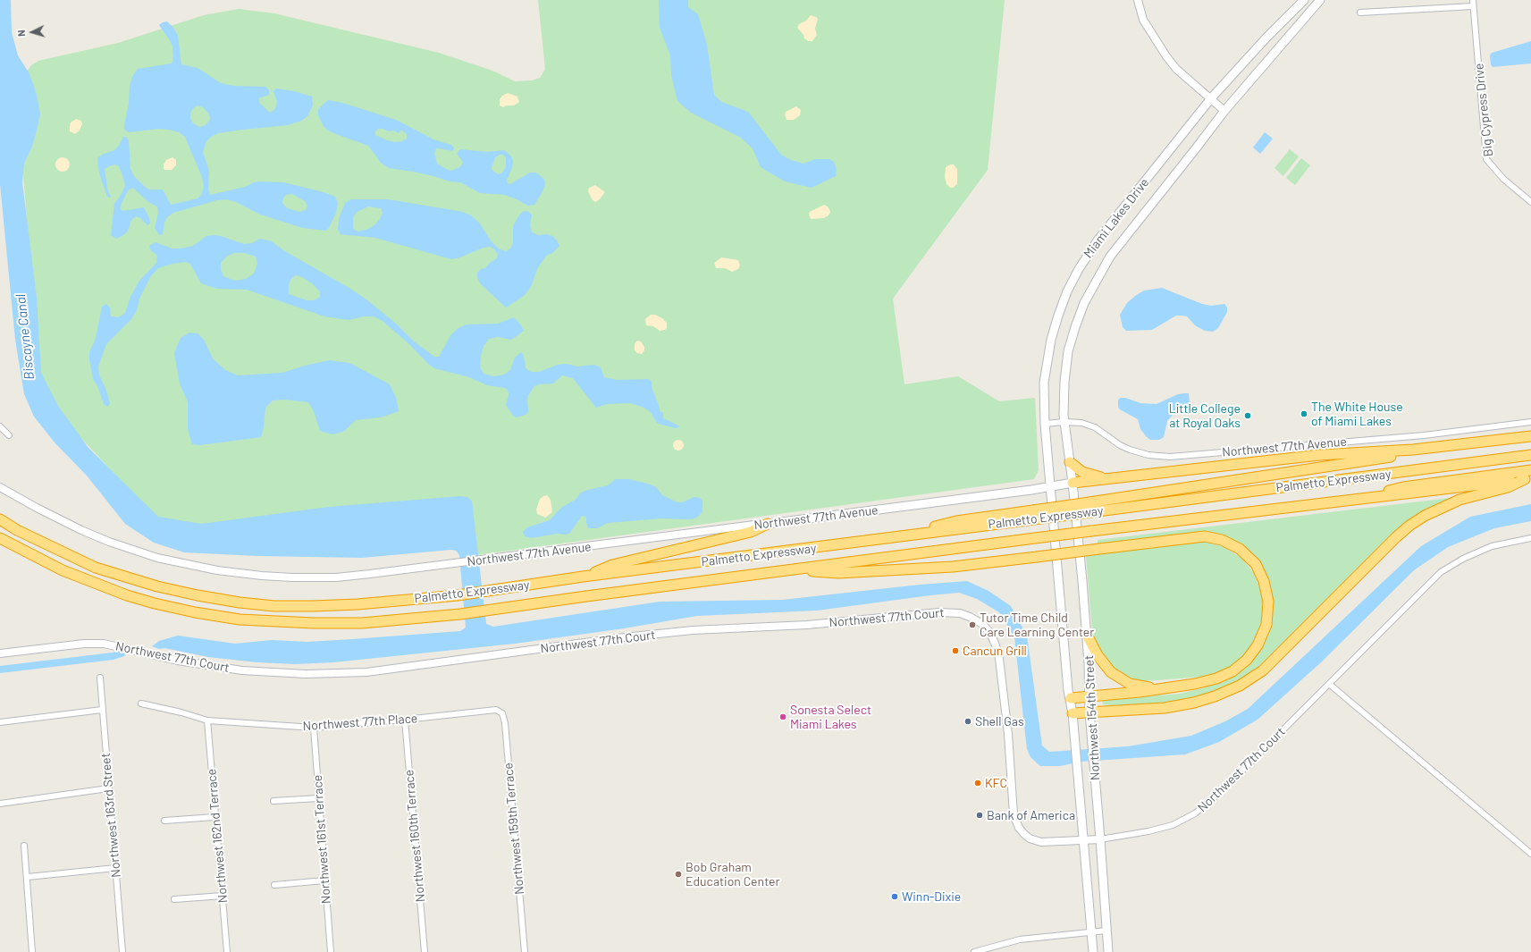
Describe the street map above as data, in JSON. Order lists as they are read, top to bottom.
{
  "streets": {
    "highway": ["Palmetto Expressway"],
    "main road": ["Miami Lakes Drive", "Northwest 77th Avenue", "Northwest 154th Street"],
    "street": [
      "Big Cypress Drive",
      "Northwest 77th Court",
      "Northwest 77th Place",
      "Northwest 163rd Street",
      "Northwest 159th Terrace",
      "Northwest 162nd Terrace",
      "Northwest 160th Terrace",
      "Northwest 161st Terrace"
    ]
  },
  "crossings": [
    ["Miami Lakes Drive", "Northwest 77th Avenue"],
    ["Miami Lakes Drive", "Northwest 154th Street"],
    ["Northwest 77th Avenue", "Northwest 154th Street"],
    ["Northwest 77th Court", "Northwest 154th Street"],
    ["Northwest 77th Place", "Northwest 159th Terrace"],
    ["Northwest 77th Place", "Northwest 162nd Terrace"],
    ["Northwest 77th Place", "Northwest 160th Terrace"],
    ["Northwest 77th Place", "Northwest 161st Terrace"]
  ],
  "water": ["Biscayne Canal"],
  "places": [
    "The White House of Miami Lakes",
    "Little College at Royal Oaks",
    "Tutor Time Child Care Learning Center",
    "Cancun Grill",
    "Sonesta Select Miami Lakes",
    "Shell Gas",
    "KFC",
    "Bank of America",
    "Bob Graham Education Center",
    "Winn-Dixie"
  ],
  "north": "left"
}
